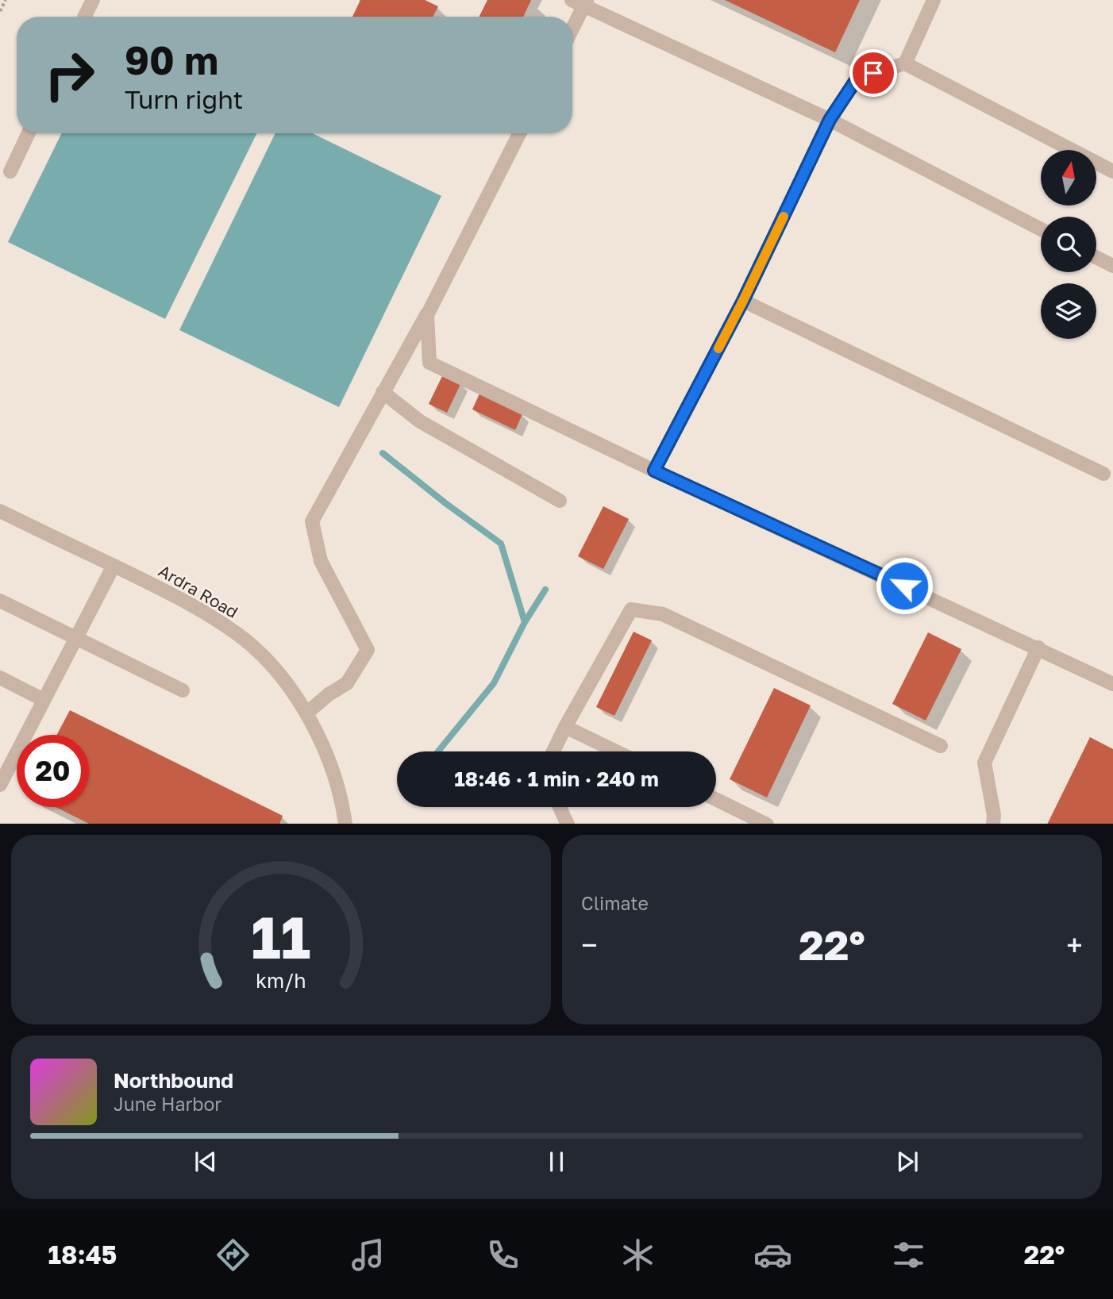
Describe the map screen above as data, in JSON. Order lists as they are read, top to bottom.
{
  "streets": {
    "street": ["Ardra Road"]
  },
  "north": "top",
  "page": {
    "turn": ["90 m", "Turn right"],
    "limit": "20",
    "trip": "18:46 · 1 min · 240 m",
    "tile": "Climate",
    "heat": ["−", "22°", "+"],
    "song": ["Northbound", "June Harbor"],
    "tabs": ["18:45", "22°"],
    "gauge": ["11", "km/h"]
  }
}
